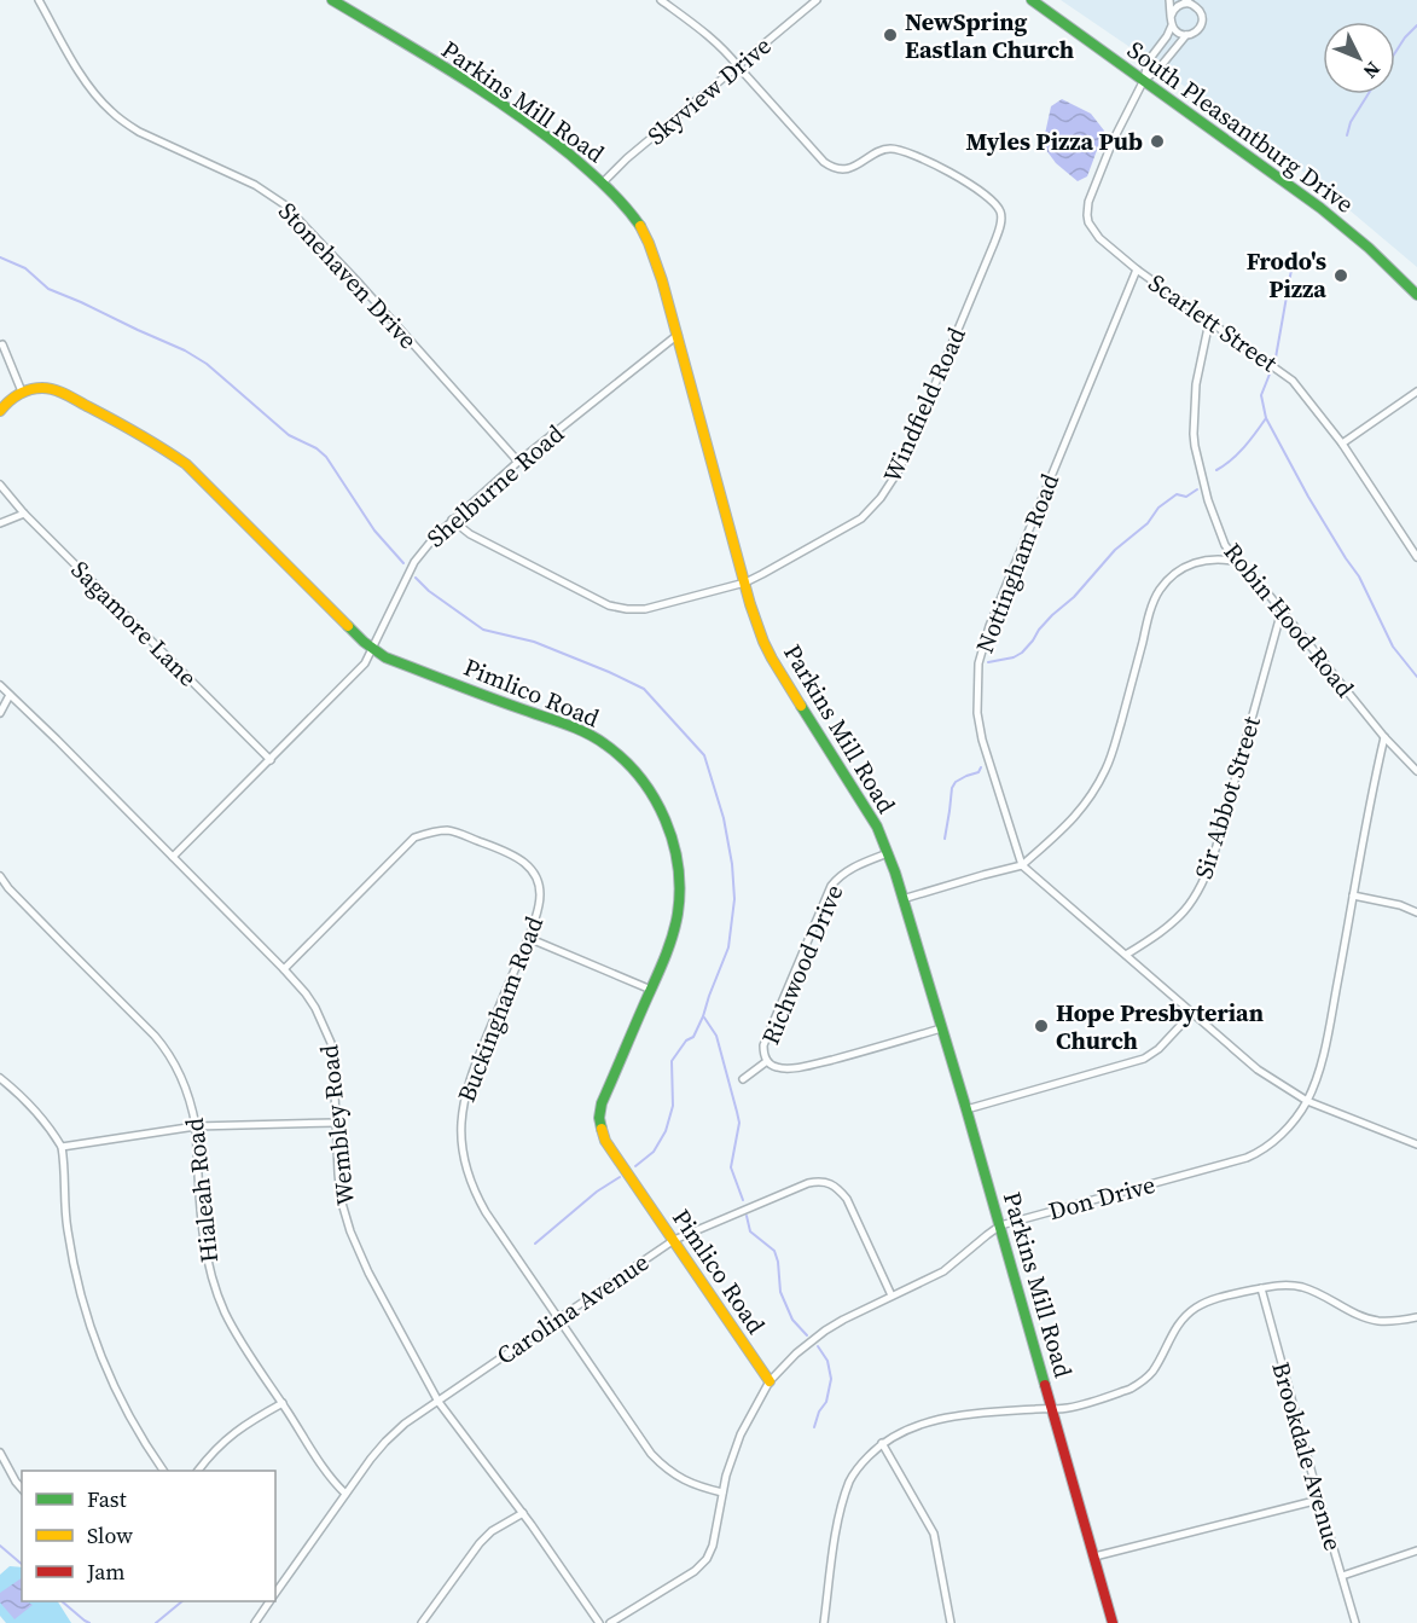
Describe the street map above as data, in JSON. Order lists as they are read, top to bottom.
{
  "streets": {
    "street": [
      "Skyview Drive",
      "Parkins Mill Road",
      "South Pleasantburg Drive",
      "Stonehaven Drive",
      "Scarlett Street",
      "Windfield Road",
      "Shelburne Road",
      "Nottingham Road",
      "Robin Hood Road",
      "Sagamore Lane",
      "Pimlico Road",
      "Sir Abbot Street",
      "Richwood Drive",
      "Buckingham Road",
      "Wembley Road",
      "Hialeah Road",
      "Don Drive",
      "Carolina Avenue",
      "Brookdale Avenue"
    ]
  },
  "crossings": [
    ["Skyview Drive", "Parkins Mill Road"],
    ["Skyview Drive", "Windfield Road"],
    ["Parkins Mill Road", "Windfield Road"],
    ["Parkins Mill Road", "Shelburne Road"],
    ["Parkins Mill Road", "Richwood Drive"],
    ["Parkins Mill Road", "Don Drive"],
    ["South Pleasantburg Drive", "Scarlett Street"],
    ["Stonehaven Drive", "Shelburne Road"],
    ["Scarlett Street", "Nottingham Road"],
    ["Scarlett Street", "Robin Hood Road"],
    ["Windfield Road", "Shelburne Road"],
    ["Shelburne Road", "Sagamore Lane"],
    ["Shelburne Road", "Pimlico Road"],
    ["Shelburne Road", "Wembley Road"],
    ["Robin Hood Road", "Sir Abbot Street"],
    ["Robin Hood Road", "Don Drive"],
    ["Pimlico Road", "Don Drive"],
    ["Pimlico Road", "Carolina Avenue"],
    ["Buckingham Road", "Wembley Road"],
    ["Buckingham Road", "Don Drive"],
    ["Buckingham Road", "Carolina Avenue"],
    ["Wembley Road", "Carolina Avenue"],
    ["Hialeah Road", "Carolina Avenue"],
    ["Don Drive", "Carolina Avenue"]
  ],
  "places": [
    "NewSpring Eastlan Church",
    "Myles Pizza Pub",
    "Frodo's Pizza",
    "Hope Presbyterian Church"
  ],
  "legend": ["Fast", "Slow", "Jam"],
  "north": "bottom right"
}
